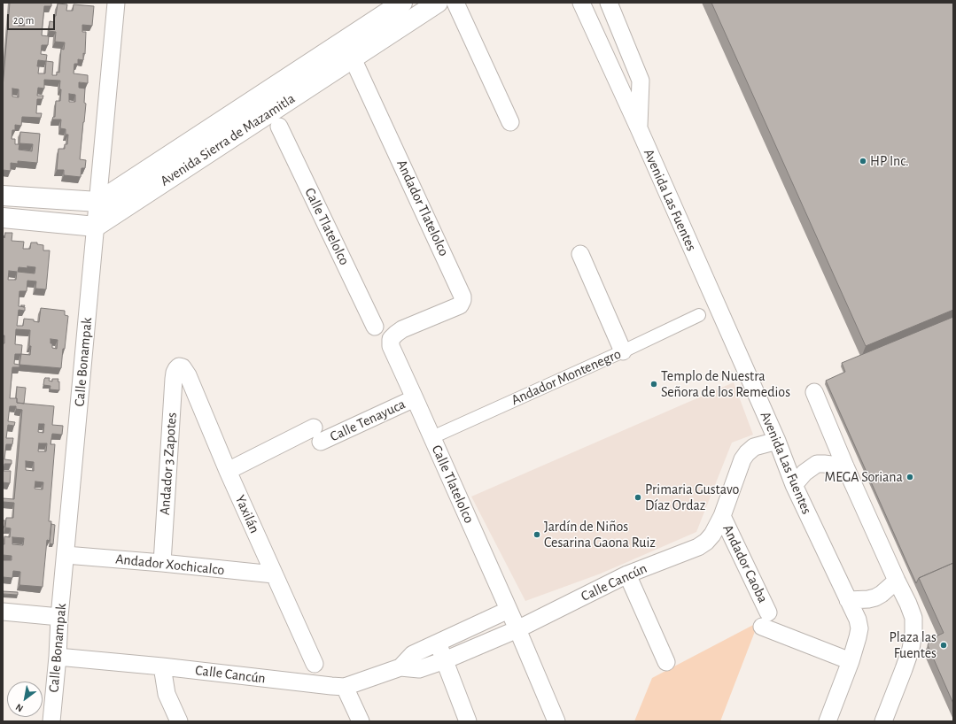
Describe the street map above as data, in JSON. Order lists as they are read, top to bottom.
{
  "streets": {
    "street": [
      "Avenida Sierra de Mazamitla",
      "Avenida Las Fuentes",
      "Andador Tlatelolco",
      "Calle Tlatelolco",
      "Calle Bonampak",
      "Andador Montenegro",
      "Calle Tenayuca",
      "Andador 3 Zapotes",
      "Yaxilán",
      "Andador Caoba",
      "Andador Xochicalco",
      "Calle Cancún"
    ]
  },
  "crossings": [
    ["Avenida Sierra de Mazamitla", "Andador Tlatelolco"],
    ["Avenida Sierra de Mazamitla", "Calle Bonampak"],
    ["Avenida Las Fuentes", "Andador Caoba"],
    ["Avenida Las Fuentes", "Calle Cancún"],
    ["Andador Tlatelolco", "Calle Tlatelolco"],
    ["Calle Tlatelolco", "Andador Montenegro"],
    ["Calle Tlatelolco", "Calle Tenayuca"],
    ["Calle Tlatelolco", "Calle Cancún"],
    ["Calle Bonampak", "Andador Xochicalco"],
    ["Calle Bonampak", "Calle Cancún"],
    ["Calle Tenayuca", "Yaxilán"],
    ["Andador 3 Zapotes", "Yaxilán"],
    ["Andador 3 Zapotes", "Andador Xochicalco"],
    ["Yaxilán", "Andador Xochicalco"],
    ["Andador Caoba", "Calle Cancún"]
  ],
  "places": [
    "HP Inc.",
    "Templo de Nuestra Señora de los Remedios",
    "MEGA Soriana",
    "Primaria Gustavo Díaz Ordaz",
    "Jardín de Niños Cesarina Gaona Ruiz",
    "Plaza las Fuentes"
  ],
  "scale_bar": "20 m",
  "north": "bottom left"
}
